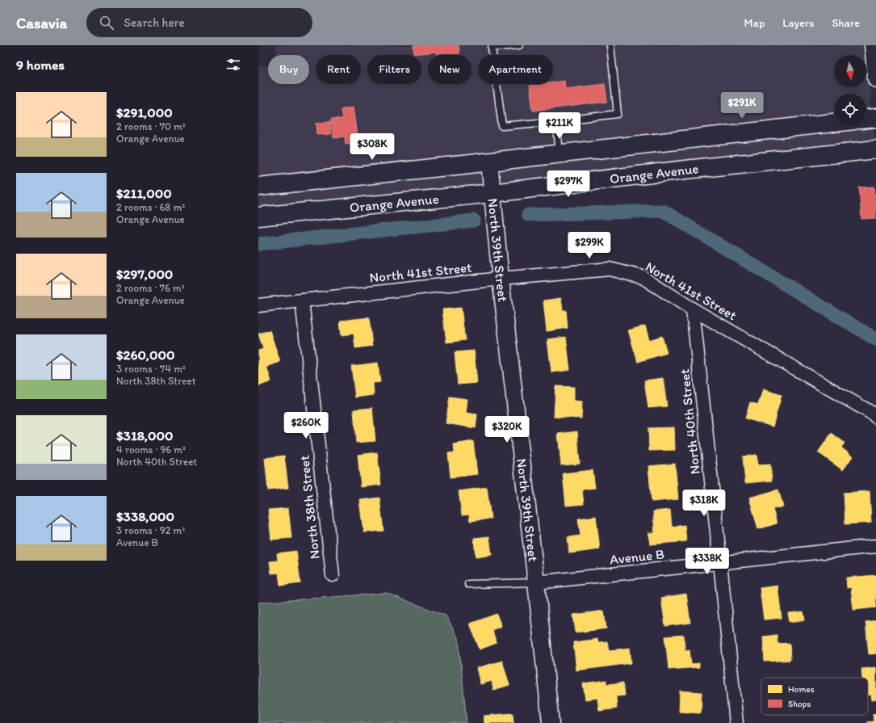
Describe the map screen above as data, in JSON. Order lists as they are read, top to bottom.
{
  "streets": {
    "main road": ["Orange Avenue"],
    "street": [
      "North 39th Street",
      "North 41st Street",
      "North 40th Street",
      "North 38th Street",
      "Avenue B"
    ]
  },
  "crossings": [
    ["Orange Avenue", "North 39th Street"],
    ["North 39th Street", "North 41st Street"],
    ["North 39th Street", "Avenue B"],
    ["North 41st Street", "North 40th Street"],
    ["North 41st Street", "North 38th Street"],
    ["North 40th Street", "Avenue B"]
  ],
  "legend": ["Homes", "Shops"],
  "north": "bottom",
  "page": {
    "header": "Casavia",
    "search": "Search here",
    "nav": ["Map", "Layers", "Share"],
    "heading": "9 homes",
    "chip": [
      "Buy",
      "Rent",
      "Filters",
      "New",
      "Apartment"
    ],
    "list": [
      {
        "name": "$291,000",
        "note": "2 rooms · 70 m² · Orange Avenue"
      },
      {
        "name": "$211,000",
        "note": "2 rooms · 68 m² · Orange Avenue"
      },
      {
        "name": "$297,000",
        "note": "2 rooms · 76 m² · Orange Avenue"
      },
      {
        "name": "$260,000",
        "note": "3 rooms · 74 m² · North 38th Street"
      },
      {
        "name": "$318,000",
        "note": "4 rooms · 96 m² · North 40th Street"
      },
      {
        "name": "$338,000",
        "note": "3 rooms · 92 m² · Avenue B"
      }
    ],
    "price": [
      "$291K",
      "$211K",
      "$308K",
      "$297K",
      "$299K",
      "$260K",
      "$320K",
      "$318K",
      "$338K"
    ]
  }
}
